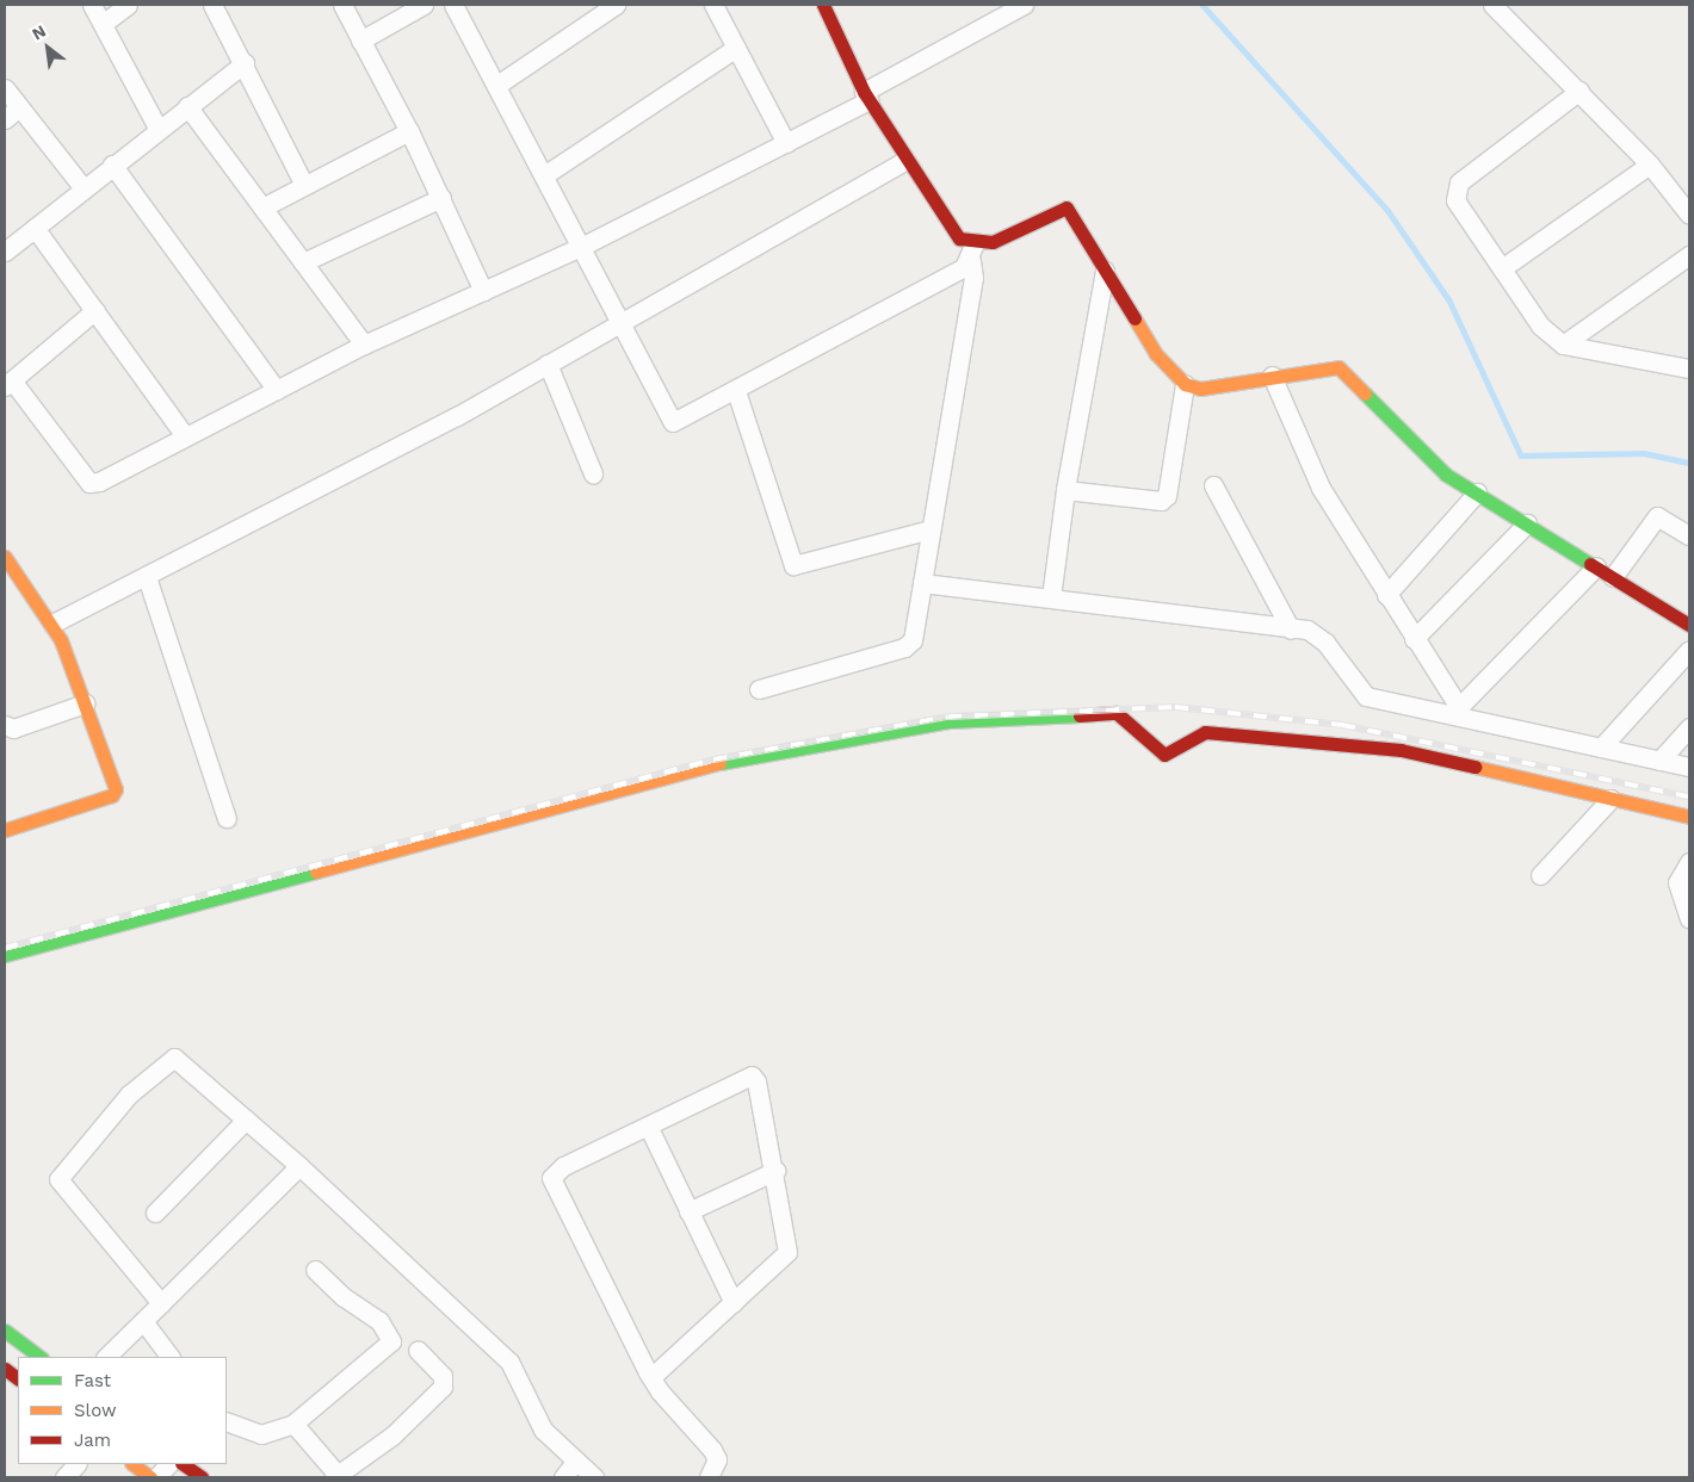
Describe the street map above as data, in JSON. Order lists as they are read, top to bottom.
{
  "legend": ["Fast", "Slow", "Jam"],
  "north": "top left"
}
